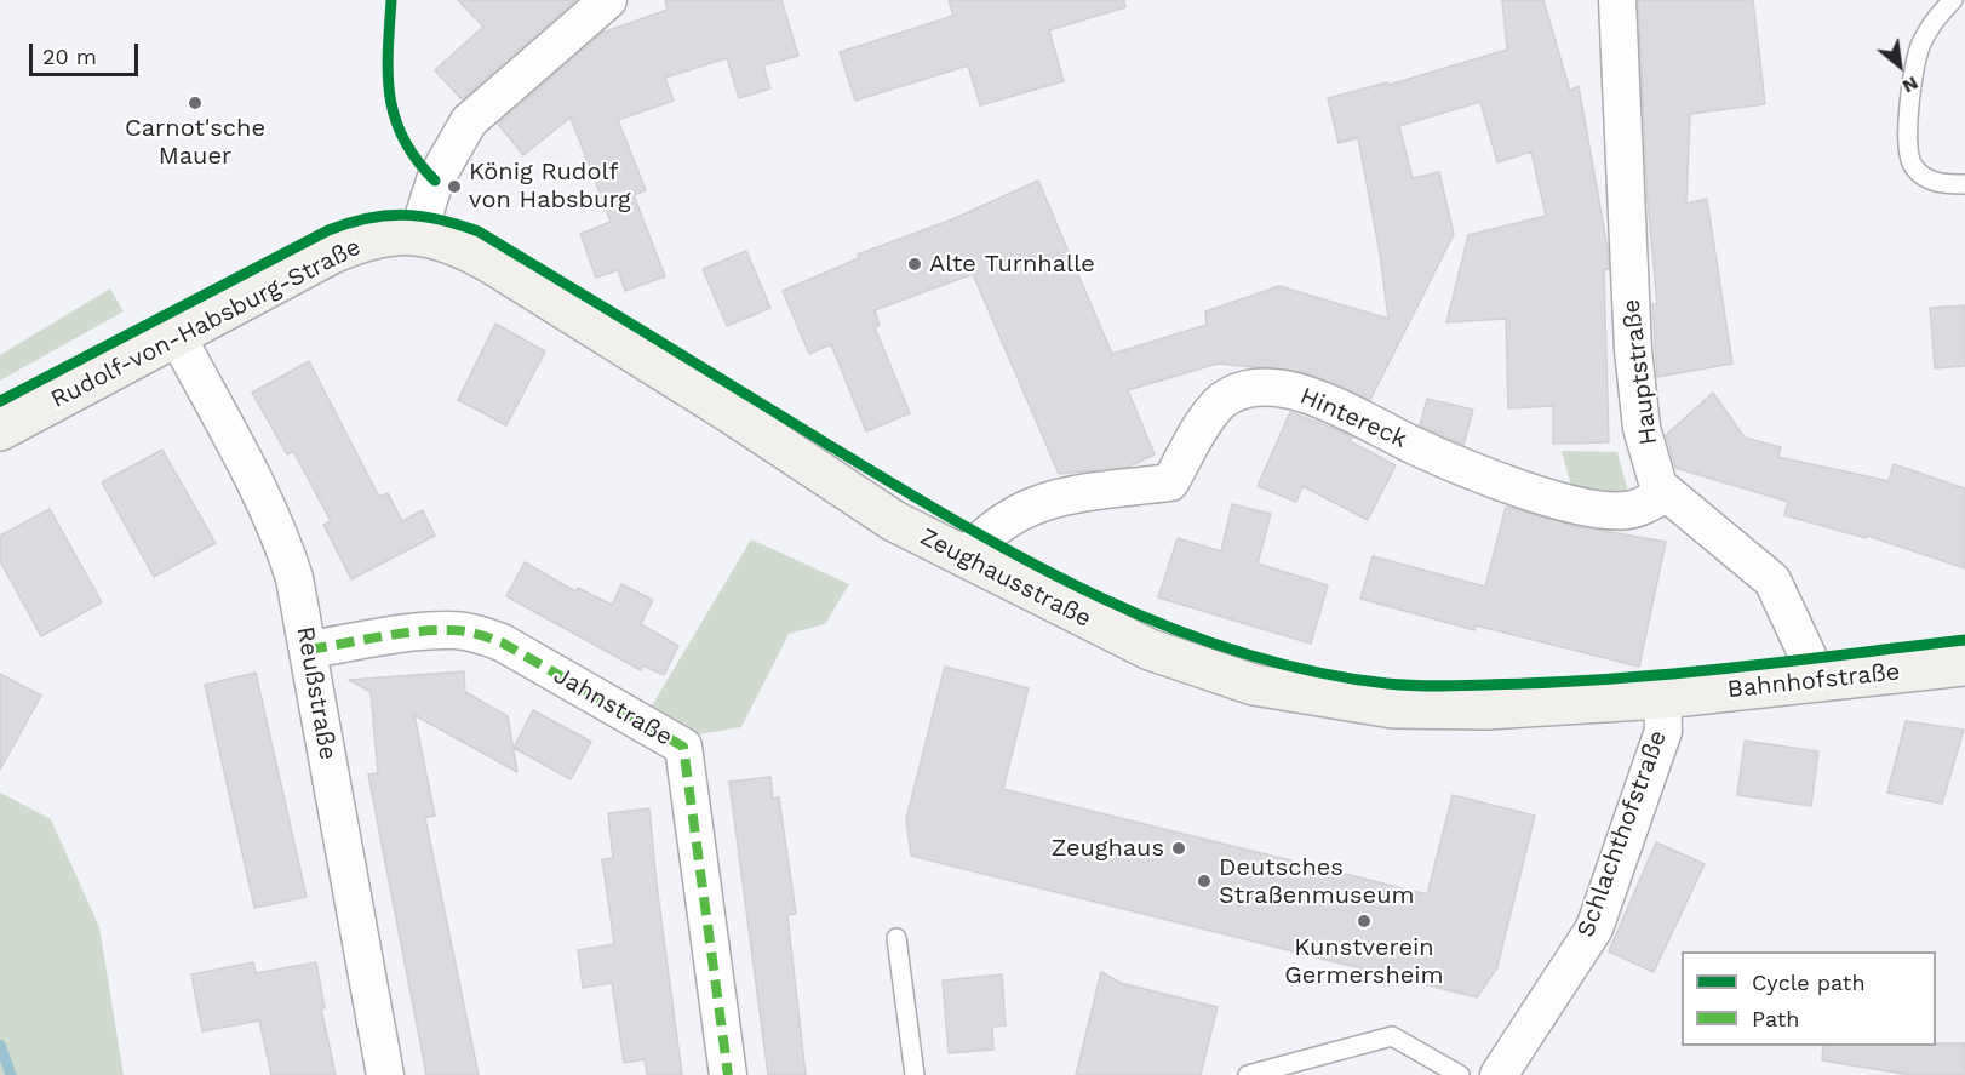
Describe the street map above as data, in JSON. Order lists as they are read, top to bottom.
{
  "streets": {
    "street": [
      "Rudolf-von-Habsburg-Straße",
      "Hauptstraße",
      "Hintereck",
      "Zeughausstraße",
      "Bahnhofstraße",
      "Reußstraße",
      "Jahnstraße",
      "Schlachthofstraße"
    ]
  },
  "crossings": [
    ["Rudolf-von-Habsburg-Straße", "Zeughausstraße"],
    ["Rudolf-von-Habsburg-Straße", "Reußstraße"],
    ["Hauptstraße", "Hintereck"],
    ["Hauptstraße", "Bahnhofstraße"],
    ["Hintereck", "Zeughausstraße"],
    ["Zeughausstraße", "Bahnhofstraße"],
    ["Zeughausstraße", "Schlachthofstraße"],
    ["Bahnhofstraße", "Schlachthofstraße"],
    ["Reußstraße", "Jahnstraße"]
  ],
  "places": [
    "Carnot'sche Mauer",
    "König Rudolf von Habsburg",
    "Alte Turnhalle",
    "Zeughaus",
    "Deutsches Straßenmuseum",
    "Kunstverein Germersheim"
  ],
  "legend": ["Cycle path", "Path"],
  "scale_bar": "20 m",
  "north": "bottom right"
}
